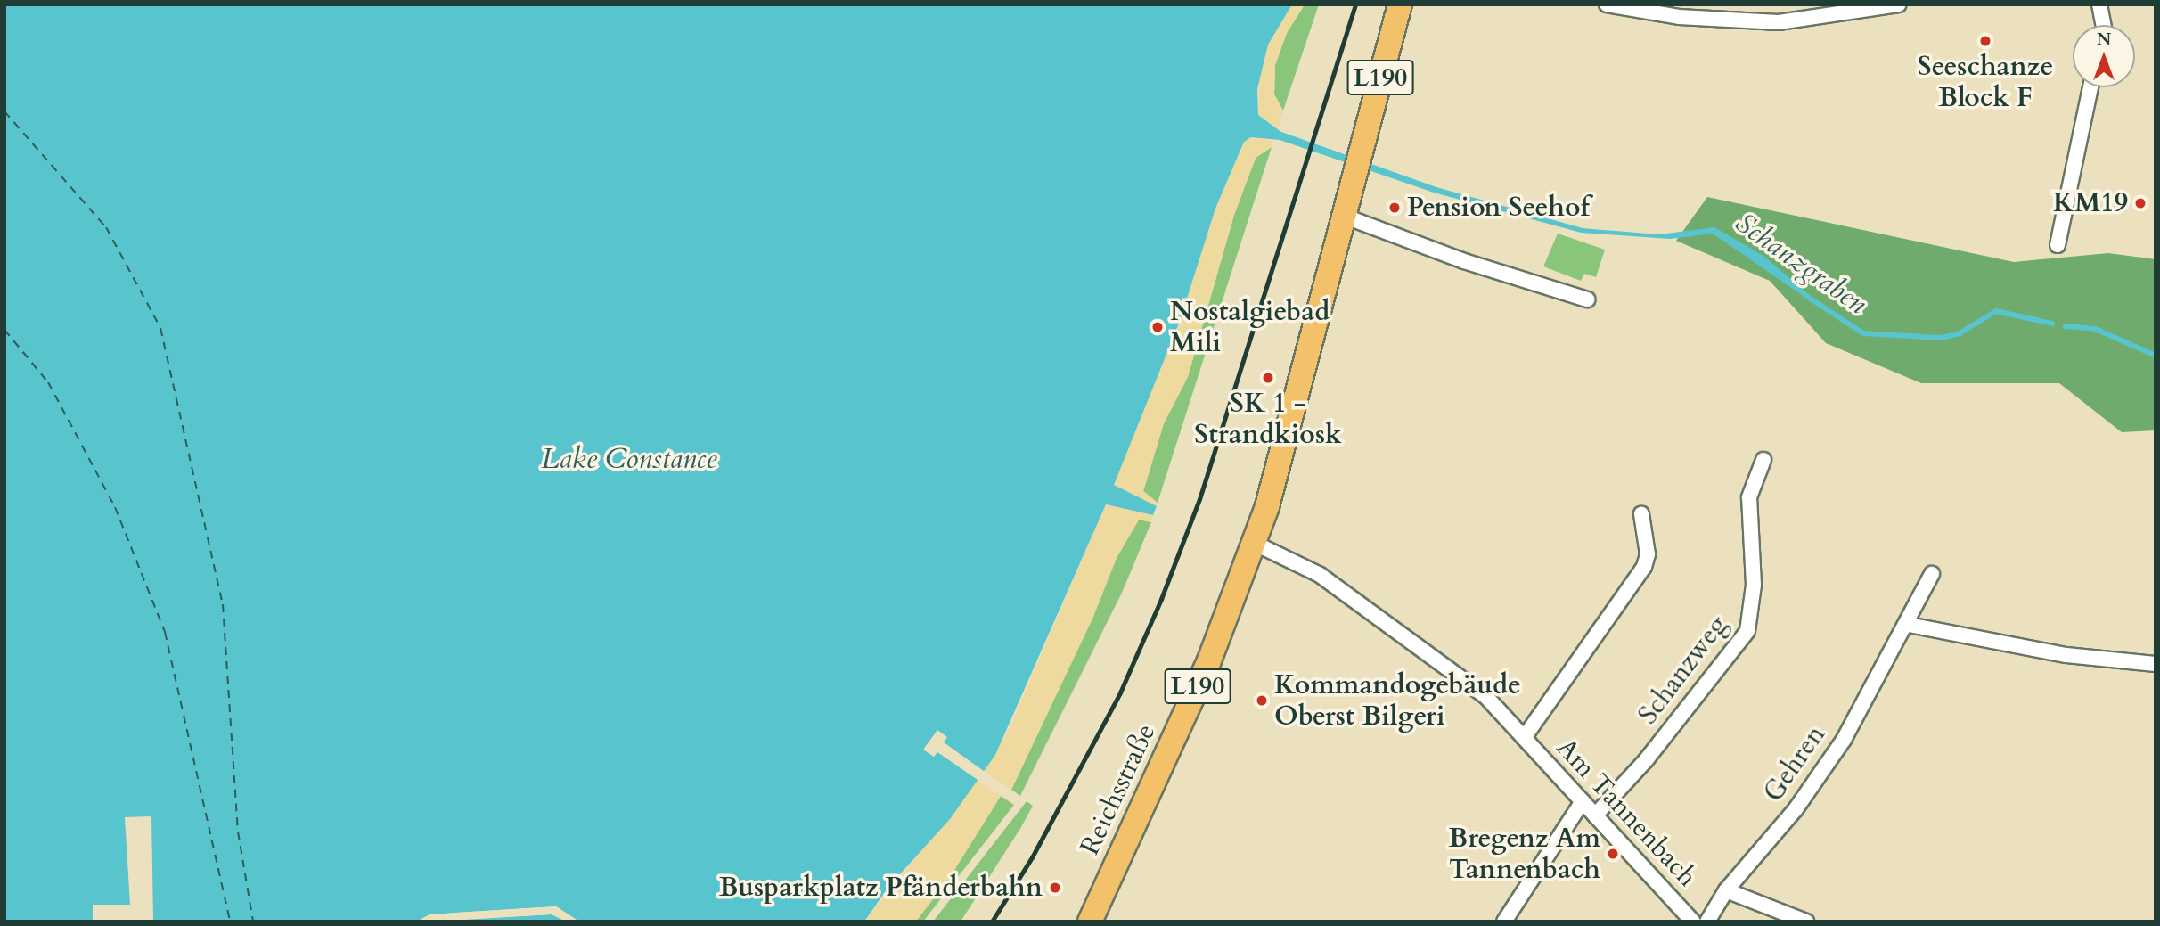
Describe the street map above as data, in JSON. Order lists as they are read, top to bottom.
{
  "streets": {
    "main road": ["L190", "Reichsstraße"],
    "street": ["Schanzweg", "Gehren", "Am Tannenbach"]
  },
  "crossings": [
    ["L190", "Reichsstraße"],
    ["L190", "Am Tannenbach"],
    ["Schanzweg", "Am Tannenbach"],
    ["Gehren", "Am Tannenbach"],
    ["Reichsstraße", "Am Tannenbach"]
  ],
  "water": ["Schanzgraben", "Lake Constance"],
  "places": [
    "Seeschanze Block F",
    "KM19",
    "Pension Seehof",
    "Nostalgiebad Mili",
    "SK 1 - Strandkiosk",
    "Kommandogebäude Oberst Bilgeri",
    "Bregenz Am Tannenbach",
    "Busparkplatz Pfänderbahn"
  ],
  "north": "top"
}
